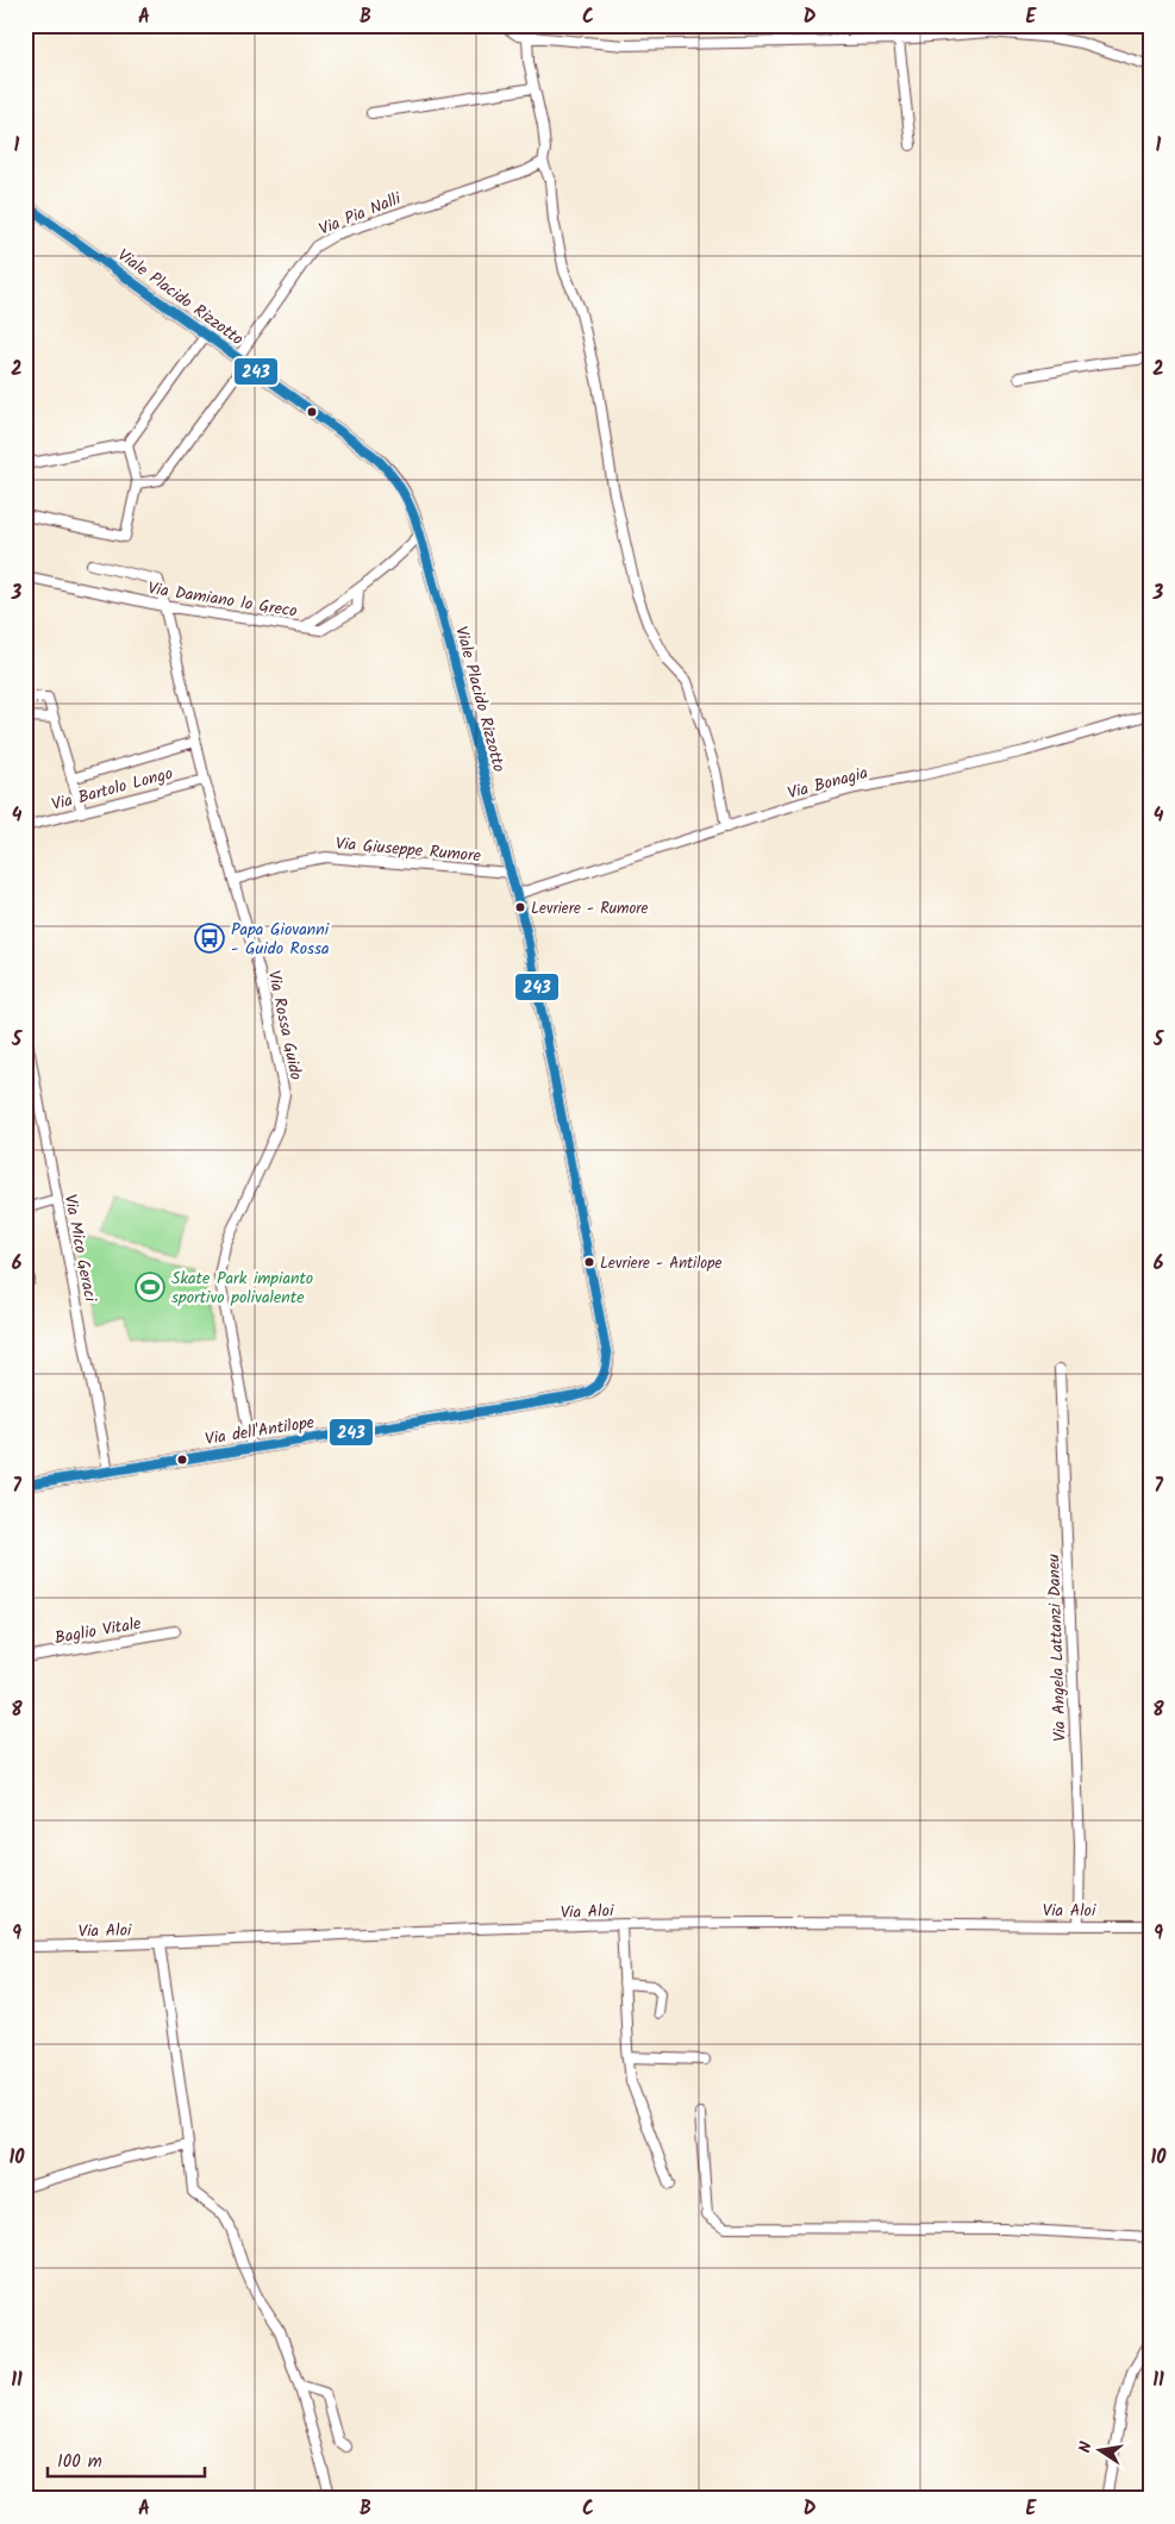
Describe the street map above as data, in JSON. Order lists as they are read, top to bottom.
{
  "streets": {
    "street": [
      "Via Pia Nalli",
      "Viale Placido Rizzotto",
      "Via Damiano lo Greco",
      "Via Bonagia",
      "Via Bartolo Longo",
      "Via Giuseppe Rumore",
      "Via Rossa Guido",
      "Via Mico Geraci",
      "Via dell'Antilope",
      "Baglio Vitale",
      "Via Angela Lattanzi Daneu",
      "Via Aloi"
    ]
  },
  "crossings": [
    ["Via Pia Nalli", "Viale Placido Rizzotto"],
    ["Viale Placido Rizzotto", "Via Damiano lo Greco"],
    ["Viale Placido Rizzotto", "Via Bonagia"],
    ["Viale Placido Rizzotto", "Via Giuseppe Rumore"],
    ["Viale Placido Rizzotto", "Via dell'Antilope"],
    ["Via Damiano lo Greco", "Via Rossa Guido"],
    ["Via Bartolo Longo", "Via Rossa Guido"],
    ["Via Giuseppe Rumore", "Via Rossa Guido"],
    ["Via Rossa Guido", "Via dell'Antilope"],
    ["Via Mico Geraci", "Via dell'Antilope"],
    ["Via Angela Lattanzi Daneu", "Via Aloi"]
  ],
  "places": {
    "other": ["Levriere - Rumore", "Levriere - Antilope"],
    "bus stop": ["Papa Giovanni - Guido Rossa"],
    "sports": ["Skate Park impianto sportivo polivalente"]
  },
  "lines": ["transit line 243"],
  "scale_bar": "100 m",
  "north": "left",
  "grid": {
    "columns": [
      "A",
      "B",
      "C",
      "D",
      "E"
    ],
    "rows": [
      "1",
      "2",
      "3",
      "4",
      "5",
      "6",
      "7",
      "8",
      "9",
      "10",
      "11"
    ]
  }
}
